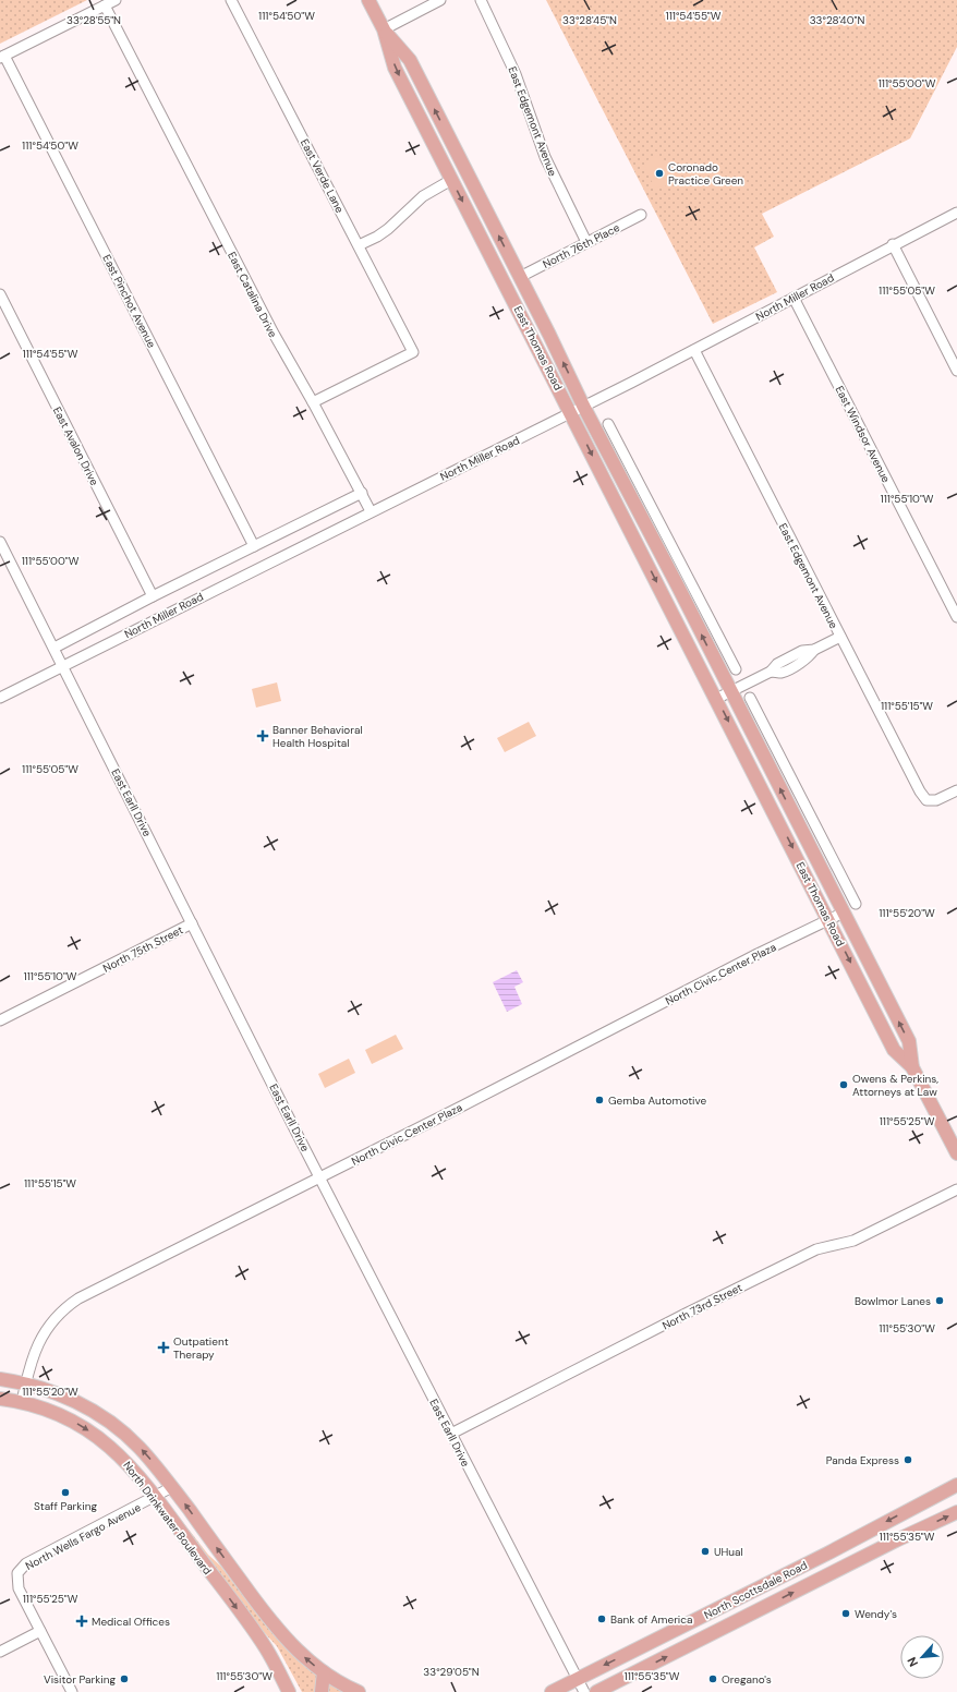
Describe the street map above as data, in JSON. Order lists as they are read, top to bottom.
{
  "streets": {
    "main road": ["East Thomas Road", "North Drinkwater Boulevard", "North Scottsdale Road"],
    "street": [
      "East Edgemont Avenue",
      "East Verde Lane",
      "North 76th Place",
      "East Catalina Drive",
      "North Miller Road",
      "East Pinchot Avenue",
      "East Windsor Avenue",
      "East Avalon Drive",
      "East Earll Drive",
      "North 75th Street",
      "North Civic Center Plaza",
      "North 73rd Street",
      "North Wells Fargo Avenue"
    ]
  },
  "crossings": [
    ["East Edgemont Avenue", "North 76th Place"],
    ["East Edgemont Avenue", "North Miller Road"],
    ["East Verde Lane", "East Catalina Drive"],
    ["North 76th Place", "East Thomas Road"],
    ["East Catalina Drive", "North Miller Road"],
    ["North Miller Road", "East Pinchot Avenue"],
    ["North Miller Road", "East Thomas Road"],
    ["North Miller Road", "East Windsor Avenue"],
    ["North Miller Road", "East Avalon Drive"],
    ["North Miller Road", "East Earll Drive"],
    ["East Thomas Road", "North Civic Center Plaza"],
    ["East Earll Drive", "North 75th Street"],
    ["East Earll Drive", "North Civic Center Plaza"],
    ["East Earll Drive", "North 73rd Street"],
    ["East Earll Drive", "North Scottsdale Road"],
    ["North Civic Center Plaza", "North Drinkwater Boulevard"],
    ["North Drinkwater Boulevard", "North Wells Fargo Avenue"]
  ],
  "places": {
    "other": [
      "Coronado Practice Green",
      "Owens & Perkins, Attorneys at Law",
      "Gemba Automotive",
      "Bowlmor Lanes",
      "Panda Express",
      "Staff Parking",
      "UHual",
      "Wendy's",
      "Bank of America",
      "Visitor Parking",
      "Oregano's"
    ],
    "health": ["Banner Behavioral Health Hospital", "Outpatient Therapy", "Medical Offices"]
  },
  "north": "bottom left",
  "coordinates": [
    "111°54'50\"W",
    "111°54'55\"W",
    "33°28'55\"N",
    "33°28'45\"N",
    "33°28'40\"N",
    "111°55'00\"W",
    "111°55'05\"W",
    "111°55'10\"W",
    "111°55'15\"W",
    "111°55'20\"W",
    "111°55'25\"W",
    "111°55'30\"W",
    "111°55'35\"W",
    "33°29'05\"N"
  ]
}
